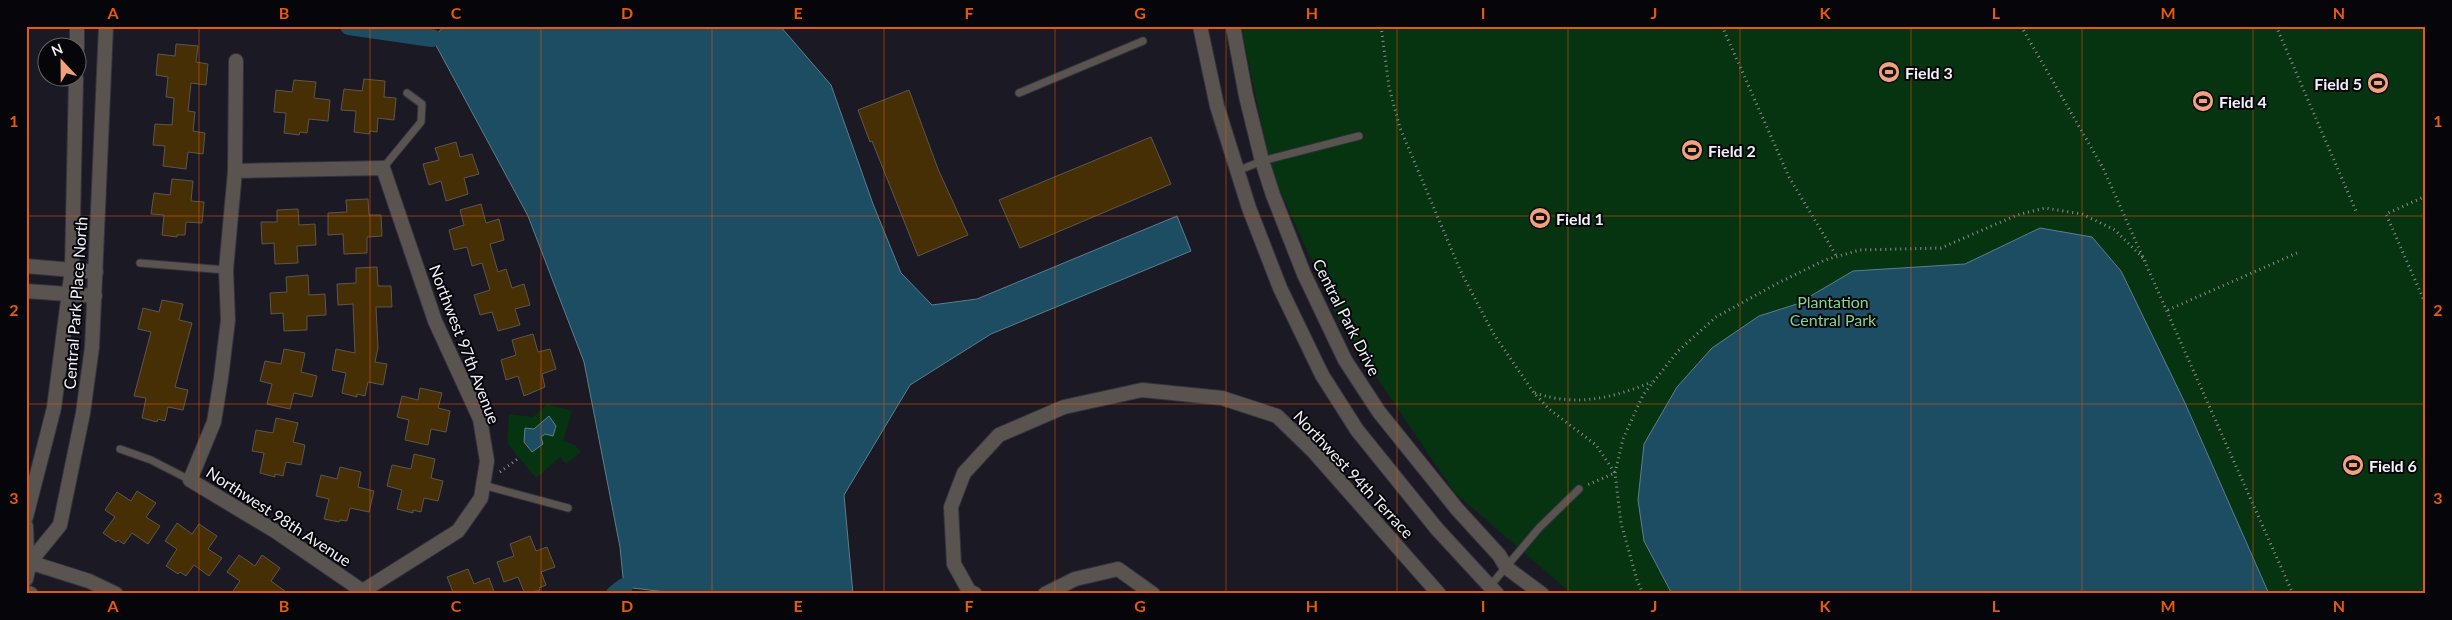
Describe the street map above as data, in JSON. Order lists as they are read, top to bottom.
{
  "streets": {
    "street": [
      "Central Park Place North",
      "Central Park Drive",
      "Northwest 97th Avenue",
      "Northwest 94th Terrace",
      "Northwest 98th Avenue"
    ]
  },
  "crossings": [
    ["Northwest 97th Avenue", "Northwest 98th Avenue"]
  ],
  "parks": ["Plantation Central Park"],
  "places": {
    "sports": [
      "Field 3",
      "Field 5",
      "Field 4",
      "Field 2",
      "Field 1",
      "Field 6"
    ]
  },
  "north": "top",
  "grid": {
    "columns": [
      "A",
      "B",
      "C",
      "D",
      "E",
      "F",
      "G",
      "H",
      "I",
      "J",
      "K",
      "L",
      "M",
      "N"
    ],
    "rows": ["1", "2", "3"]
  }
}
